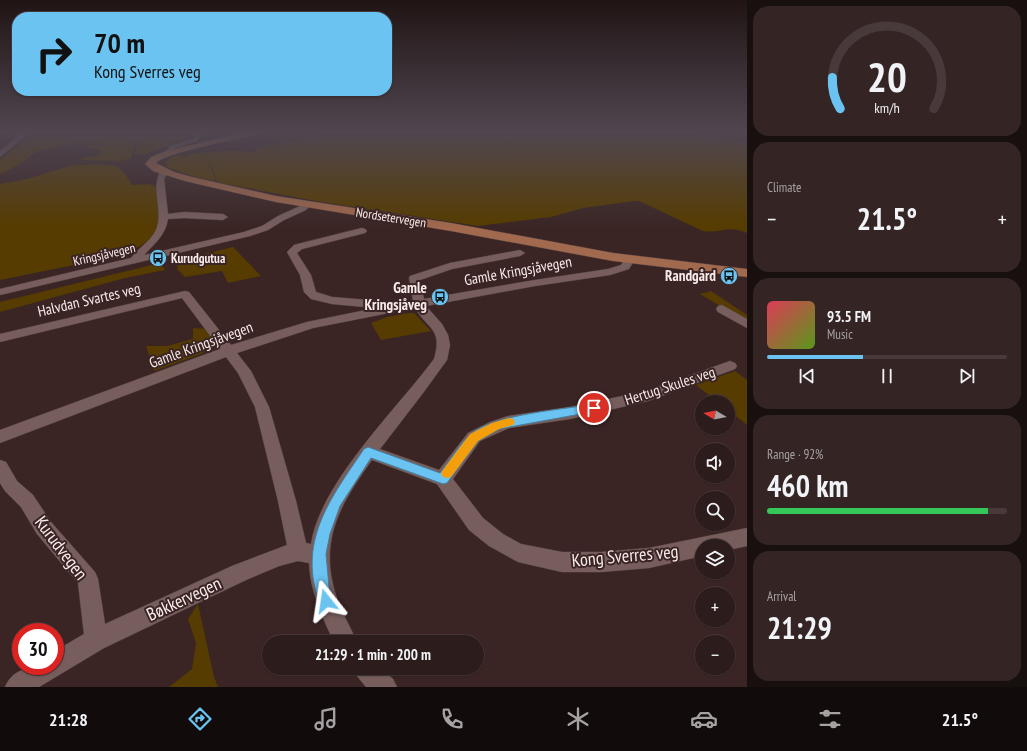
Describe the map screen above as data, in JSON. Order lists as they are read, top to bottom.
{
  "streets": {
    "main road": ["Nordsetervegen"],
    "street": [
      "Kringsjåvegen",
      "Gamle Kringsjåvegen",
      "Halvdan Svartes veg",
      "Hertug Skules veg",
      "Kurudvegen",
      "Kong Sverres veg",
      "Bøkkervegen"
    ]
  },
  "crossings": [
    ["Nordsetervegen", "Kringsjåvegen"],
    ["Nordsetervegen", "Gamle Kringsjåvegen"],
    ["Gamle Kringsjåvegen", "Halvdan Svartes veg"],
    ["Hertug Skules veg", "Kong Sverres veg"],
    ["Kurudvegen", "Bøkkervegen"]
  ],
  "places": {
    "bus stop": ["Kurudgutua", "Randgård", "Gamle Kringsjåveg"]
  },
  "north": "left",
  "page": {
    "turn": ["70 m", "Kong Sverres veg"],
    "tile": [
      "Climate",
      ["Range · 92%", "460 km"],
      ["Arrival", "21:29"]
    ],
    "heat": ["−", "21.5°", "+"],
    "song": ["93.5 FM", "Music"],
    "map_buttons": ["+", "−"],
    "limit": "30",
    "trip": "21:29 · 1 min · 200 m",
    "tabs": ["21:28", "21.5°"],
    "gauge": ["20", "km/h"]
  }
}
